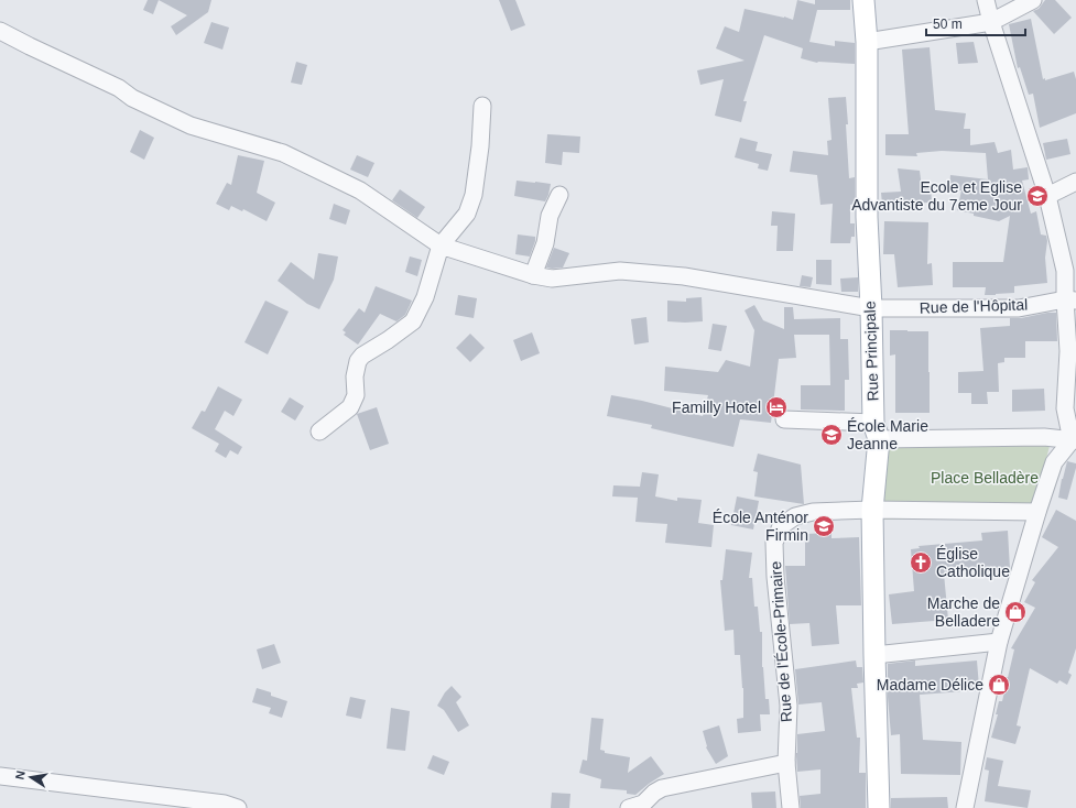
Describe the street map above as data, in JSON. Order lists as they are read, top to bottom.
{
  "streets": {
    "main road": ["Rue Principale"],
    "street": ["Rue de l'Hôpital", "Rue de l'École-Primaire"]
  },
  "crossings": [
    ["Rue de l'Hôpital", "Rue Principale"],
    ["Rue Principale", "Rue de l'École-Primaire"]
  ],
  "parks": ["Place Belladère"],
  "places": {
    "school or university": ["Ecole et Eglise Advantiste du 7eme Jour", "École Marie Jeanne", "École Anténor Firmin"],
    "hotel": ["Familly Hotel"],
    "church": ["Église Catholique"],
    "shop": ["Marche de Belladere", "Madame Délice"]
  },
  "scale_bar": "50 m",
  "north": "left"
}
